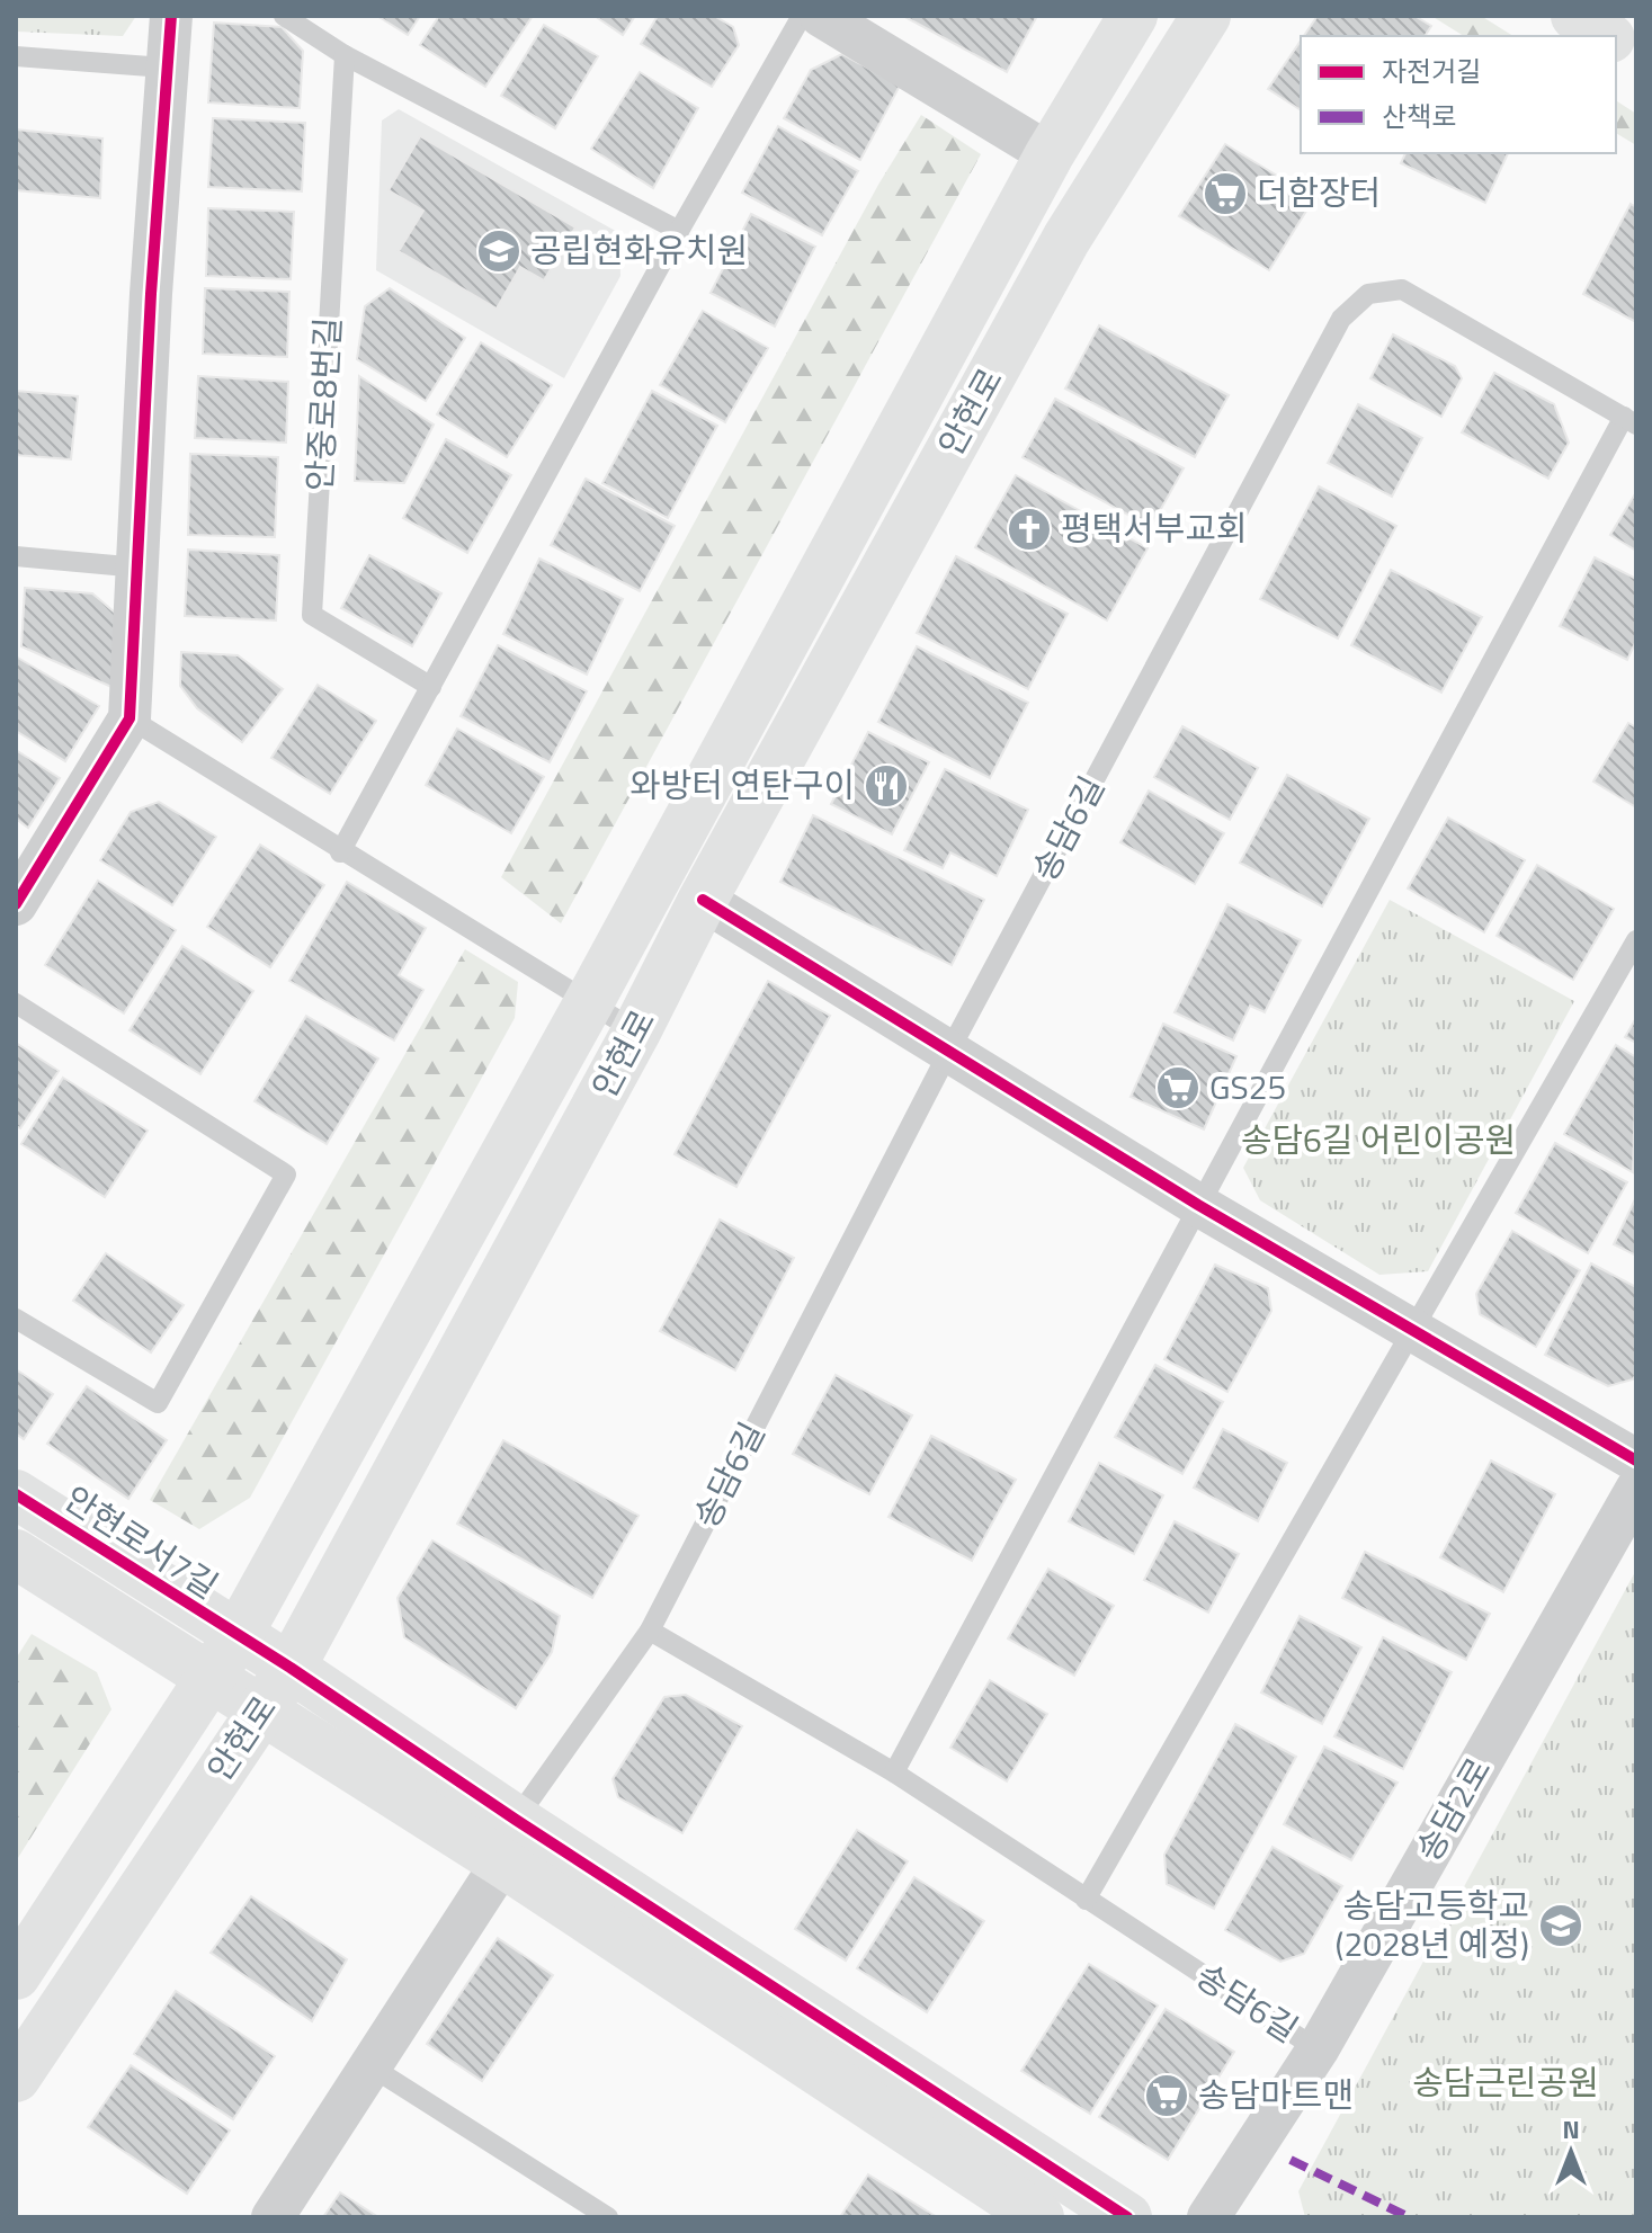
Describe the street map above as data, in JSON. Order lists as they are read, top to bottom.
{
  "streets": {
    "main road": ["안현로", "안현로서7길"],
    "street": ["송담2로"],
    "lane": ["안중로8번길", "송담6길"]
  },
  "crossings": [
    ["안현로", "안현로서7길"],
    ["송담6길", "안현로서7길"],
    ["송담6길", "송담2로"]
  ],
  "parks": ["송담6길 어린이공원", "송담근린공원"],
  "places": {
    "supermarket": ["더함장터", "GS25", "송담마트맨"],
    "school or university": ["공립현화유치원", "송담고등학교 (2028년 예정)"],
    "church": ["평택서부교회"],
    "restaurant": ["와방터 연탄구이"]
  },
  "legend": ["자전거길", "산책로"],
  "north": "top"
}
